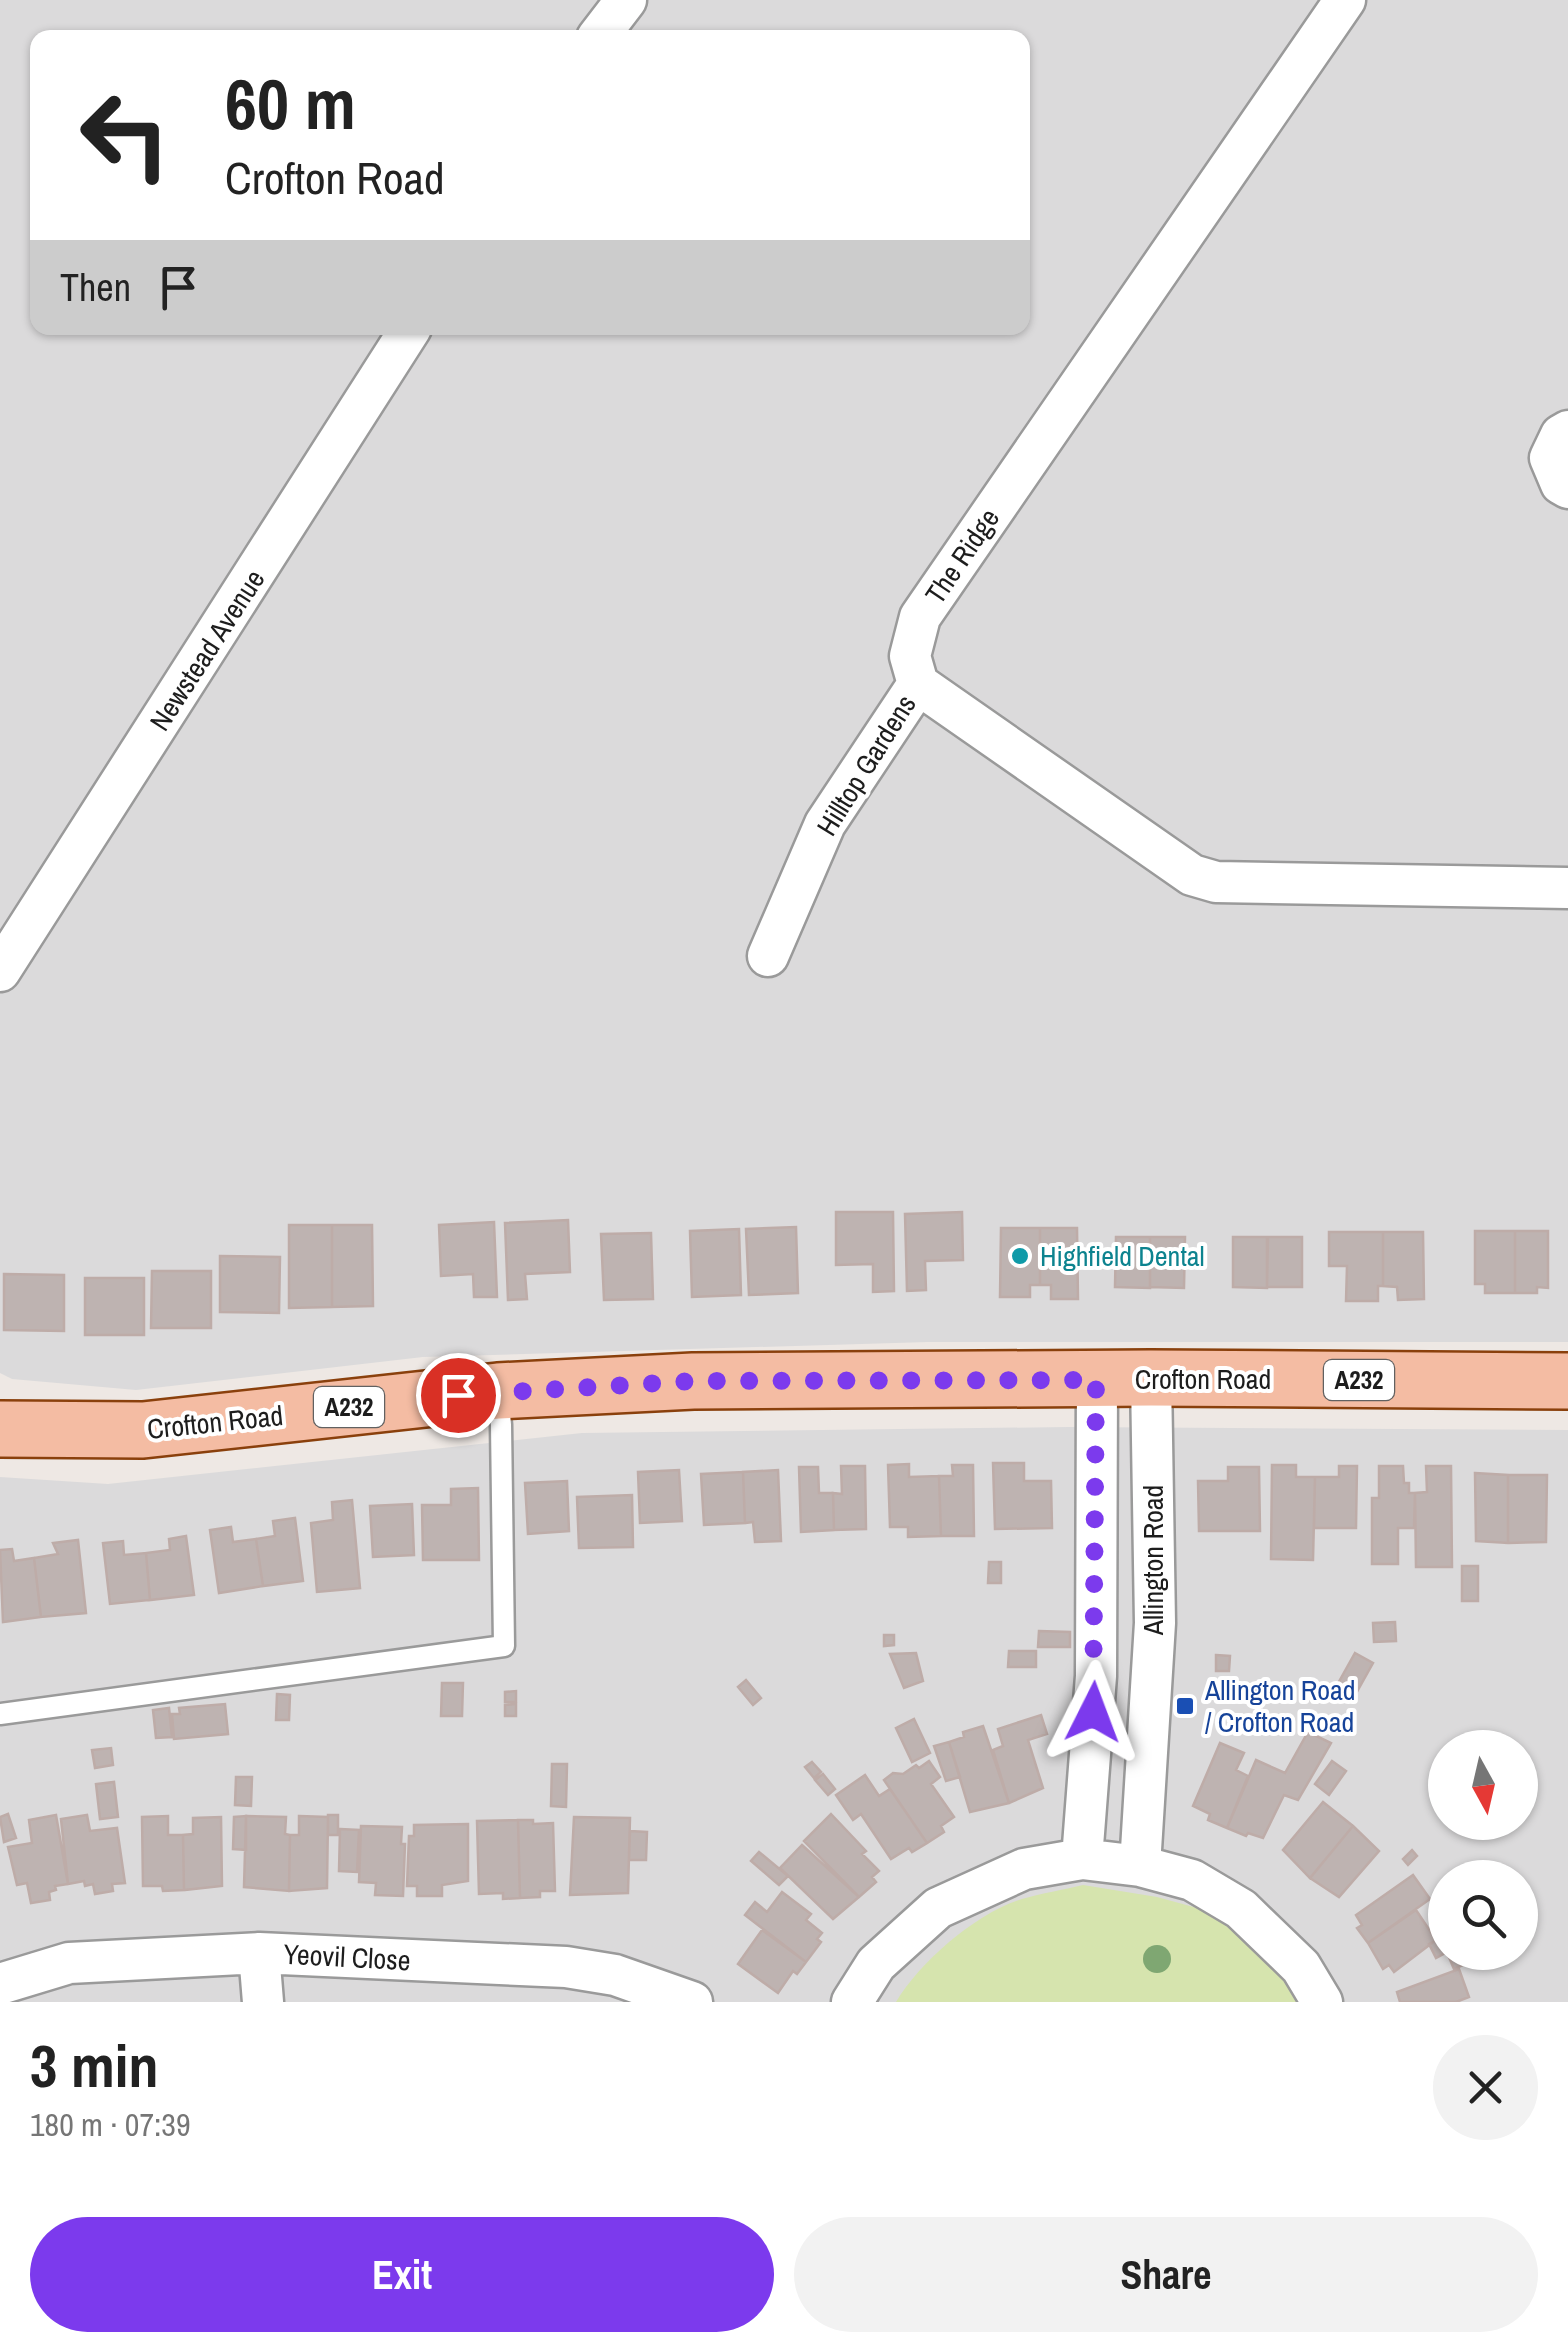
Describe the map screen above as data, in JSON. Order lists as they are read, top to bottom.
{
  "streets": {
    "main road": ["Crofton Road", "A232"],
    "street": [
      "The Ridge",
      "Newstead Avenue",
      "Hilltop Gardens",
      "Allington Road",
      "Yeovil Close"
    ]
  },
  "crossings": [
    ["The Ridge", "Hilltop Gardens"],
    ["Crofton Road", "Allington Road"]
  ],
  "places": {
    "other": ["Highfield Dental"],
    "transit": ["Allington Road / Crofton Road"]
  },
  "north": "bottom",
  "page": {
    "turn": ["60 m", "Crofton Road"],
    "then": "Then",
    "heading": ["3 min", "180 m · 07:39"],
    "buttons": ["Exit", "Share"]
  }
}
